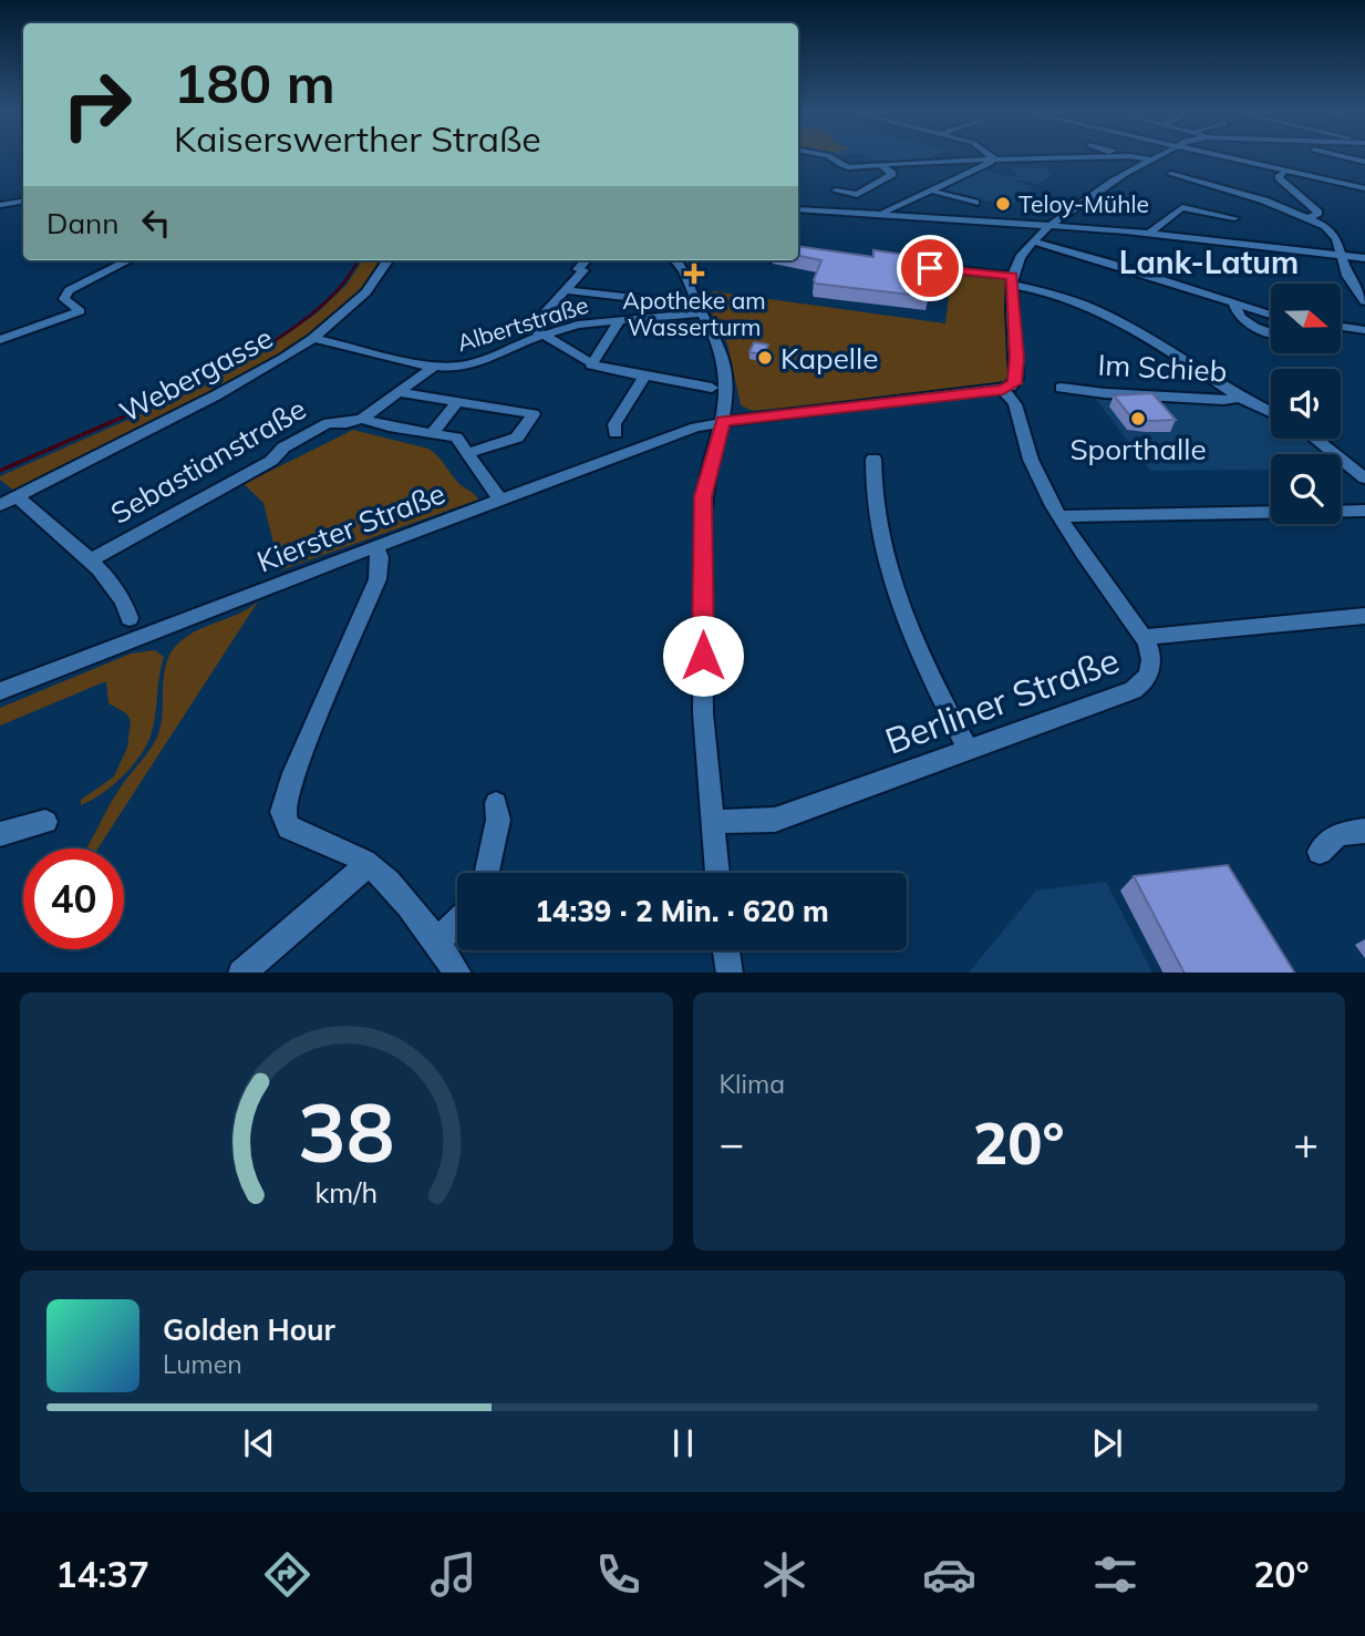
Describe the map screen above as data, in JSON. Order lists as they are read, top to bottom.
{
  "streets": {
    "street": [
      "Albertstraße",
      "Im Schieb",
      "Webergasse",
      "Sebastianstraße",
      "Kierster Straße",
      "Berliner Straße"
    ]
  },
  "crossings": [
    ["Albertstraße", "Webergasse"],
    ["Albertstraße", "Sebastianstraße"]
  ],
  "districts": ["Lank-Latum"],
  "places": {
    "other": ["Teloy-Mühle", "Kapelle", "Sporthalle"],
    "health": ["Apotheke am Wasserturm"]
  },
  "north": "right",
  "page": {
    "turn": ["180 m", "Kaiserswerther Straße"],
    "then": "Dann",
    "limit": "40",
    "trip": "14:39 · 2 Min. · 620 m",
    "tile": "Klima",
    "heat": ["−", "20°", "+"],
    "song": ["Golden Hour", "Lumen"],
    "tabs": ["14:37", "20°"],
    "gauge": ["38", "km/h"]
  }
}
